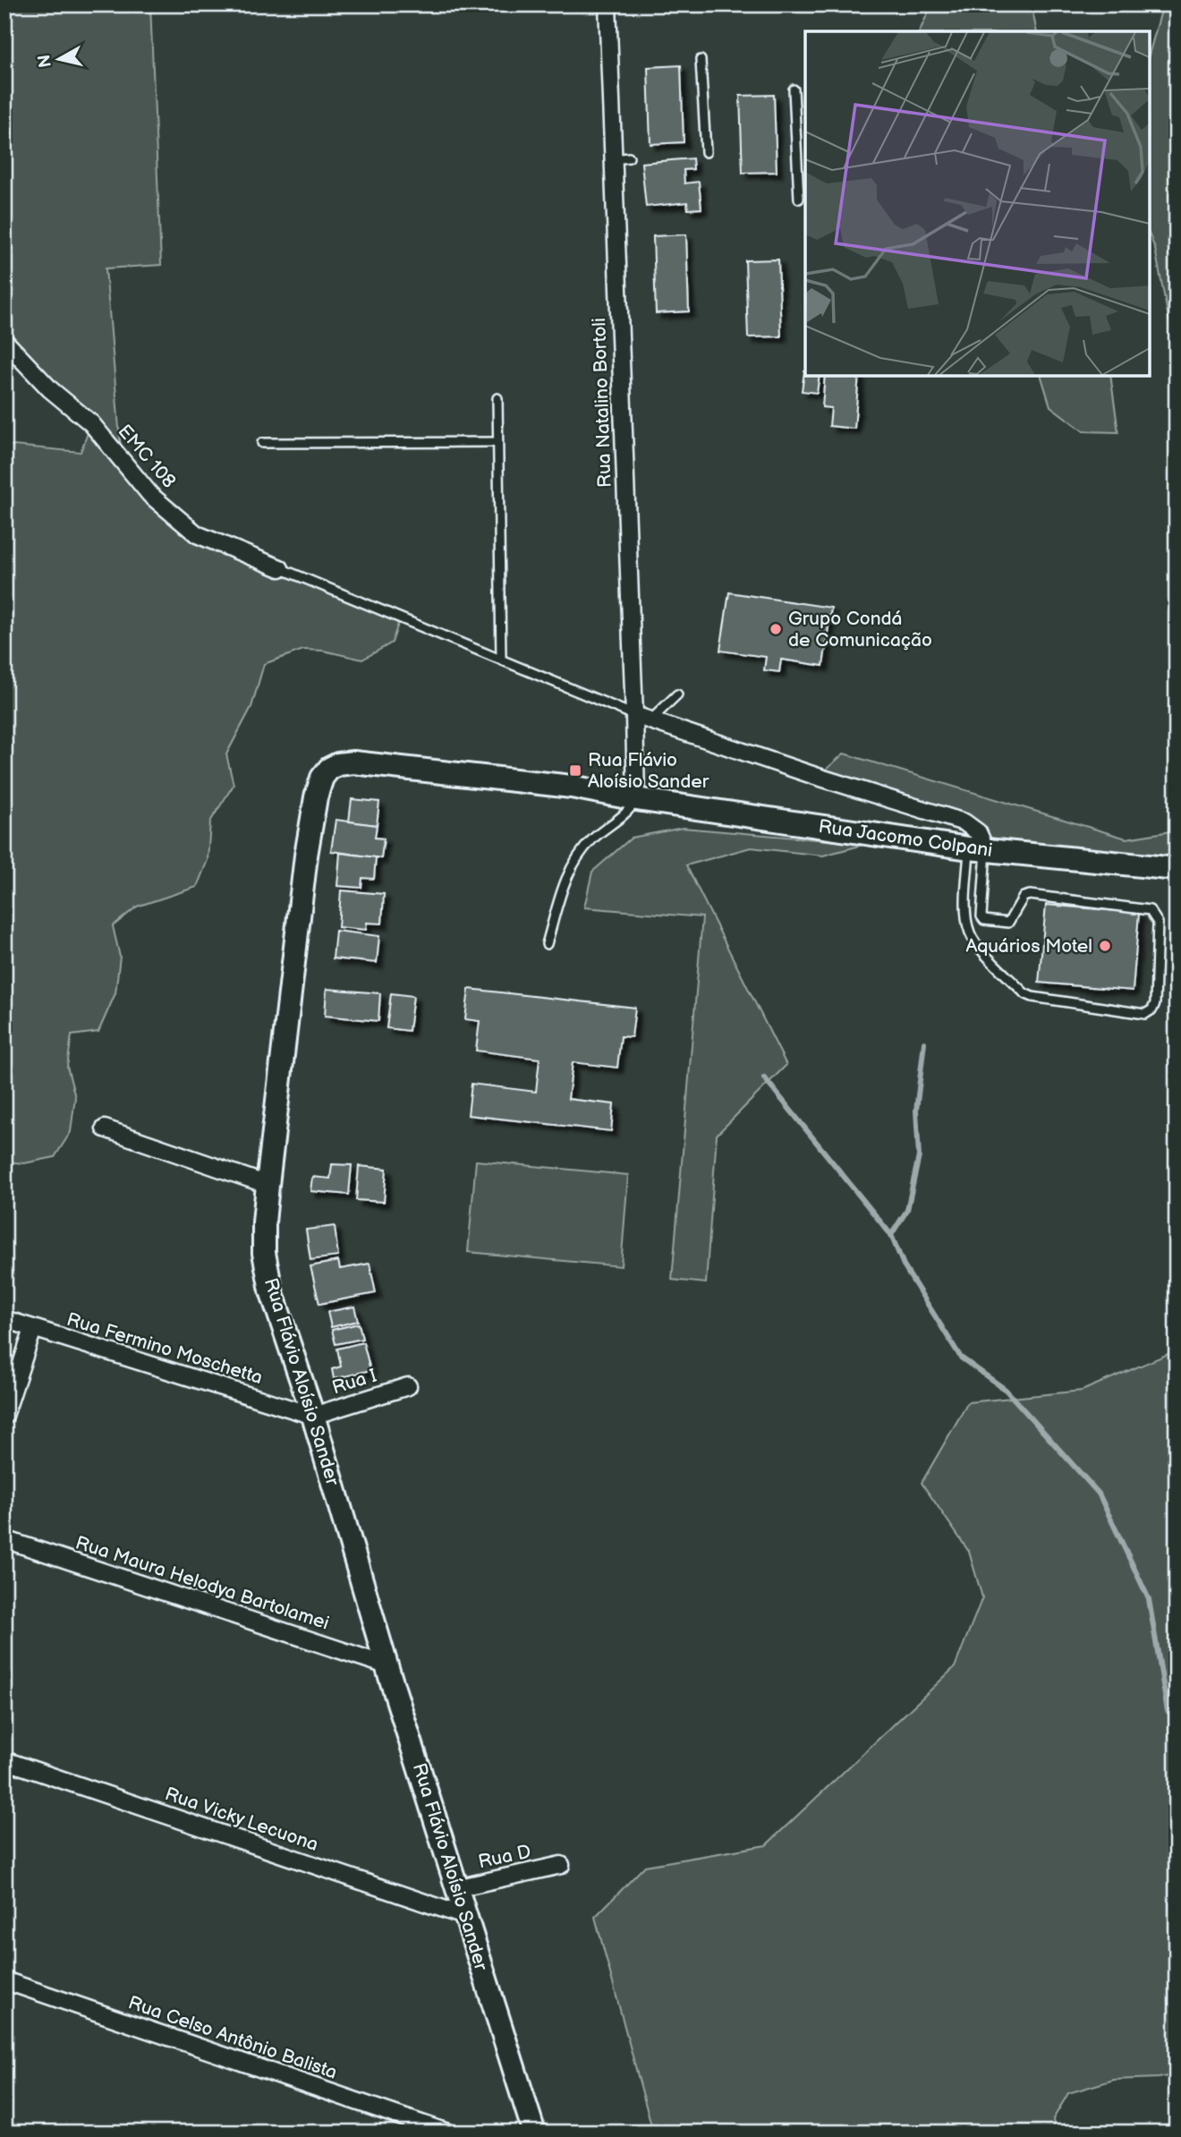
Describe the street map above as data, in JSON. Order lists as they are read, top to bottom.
{
  "streets": {
    "street": [
      "Rua Natalino Bortoli",
      "EMC 108",
      "Rua Jacomo Colpani",
      "Rua Fermino Moschetta",
      "Rua Flávio Aloísio Sander",
      "Rua I",
      "Rua Maura Helodya Bartolamei",
      "Rua Vicky Lecuona",
      "Rua D",
      "Rua Celso Antônio Balista"
    ]
  },
  "crossings": [
    ["Rua Natalino Bortoli", "Rua Jacomo Colpani"],
    ["Rua Natalino Bortoli", "Rua Flávio Aloísio Sander"],
    ["Rua Jacomo Colpani", "Rua Flávio Aloísio Sander"],
    ["Rua Fermino Moschetta", "Rua Flávio Aloísio Sander"],
    ["Rua Fermino Moschetta", "Rua I"],
    ["Rua Flávio Aloísio Sander", "Rua I"],
    ["Rua Flávio Aloísio Sander", "Rua Maura Helodya Bartolamei"],
    ["Rua Flávio Aloísio Sander", "Rua Vicky Lecuona"],
    ["Rua Flávio Aloísio Sander", "Rua D"]
  ],
  "places": {
    "other": ["Grupo Condá de Comunicação", "Aquários Motel"],
    "transit": ["Rua Flávio Aloísio Sander"]
  },
  "north": "left"
}
